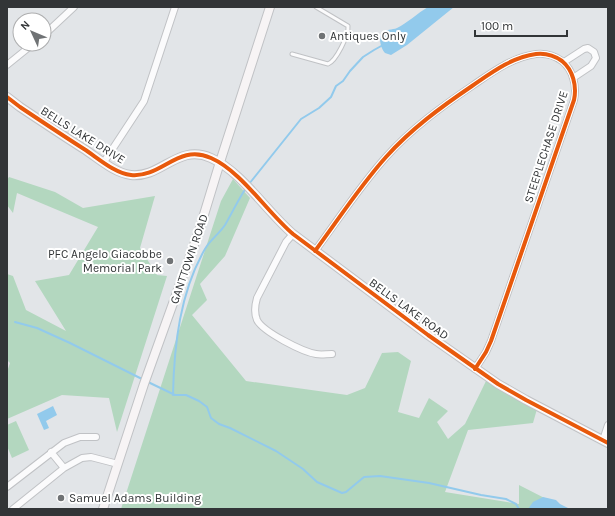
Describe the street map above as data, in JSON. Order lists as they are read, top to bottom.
{
  "streets": {
    "street": [
      "BELLS LAKE DRIVE",
      "STEEPLECHASE DRIVE",
      "GANTTOWN ROAD",
      "BELLS LAKE ROAD"
    ]
  },
  "crossings": [
    ["BELLS LAKE DRIVE", "GANTTOWN ROAD"],
    ["BELLS LAKE DRIVE", "BELLS LAKE ROAD"],
    ["STEEPLECHASE DRIVE", "BELLS LAKE ROAD"],
    ["GANTTOWN ROAD", "BELLS LAKE ROAD"]
  ],
  "places": ["Antiques Only", "PFC Angelo Giacobbe Memorial Park", "Samuel Adams Building"],
  "scale_bar": "100 m",
  "north": "top left"
}
